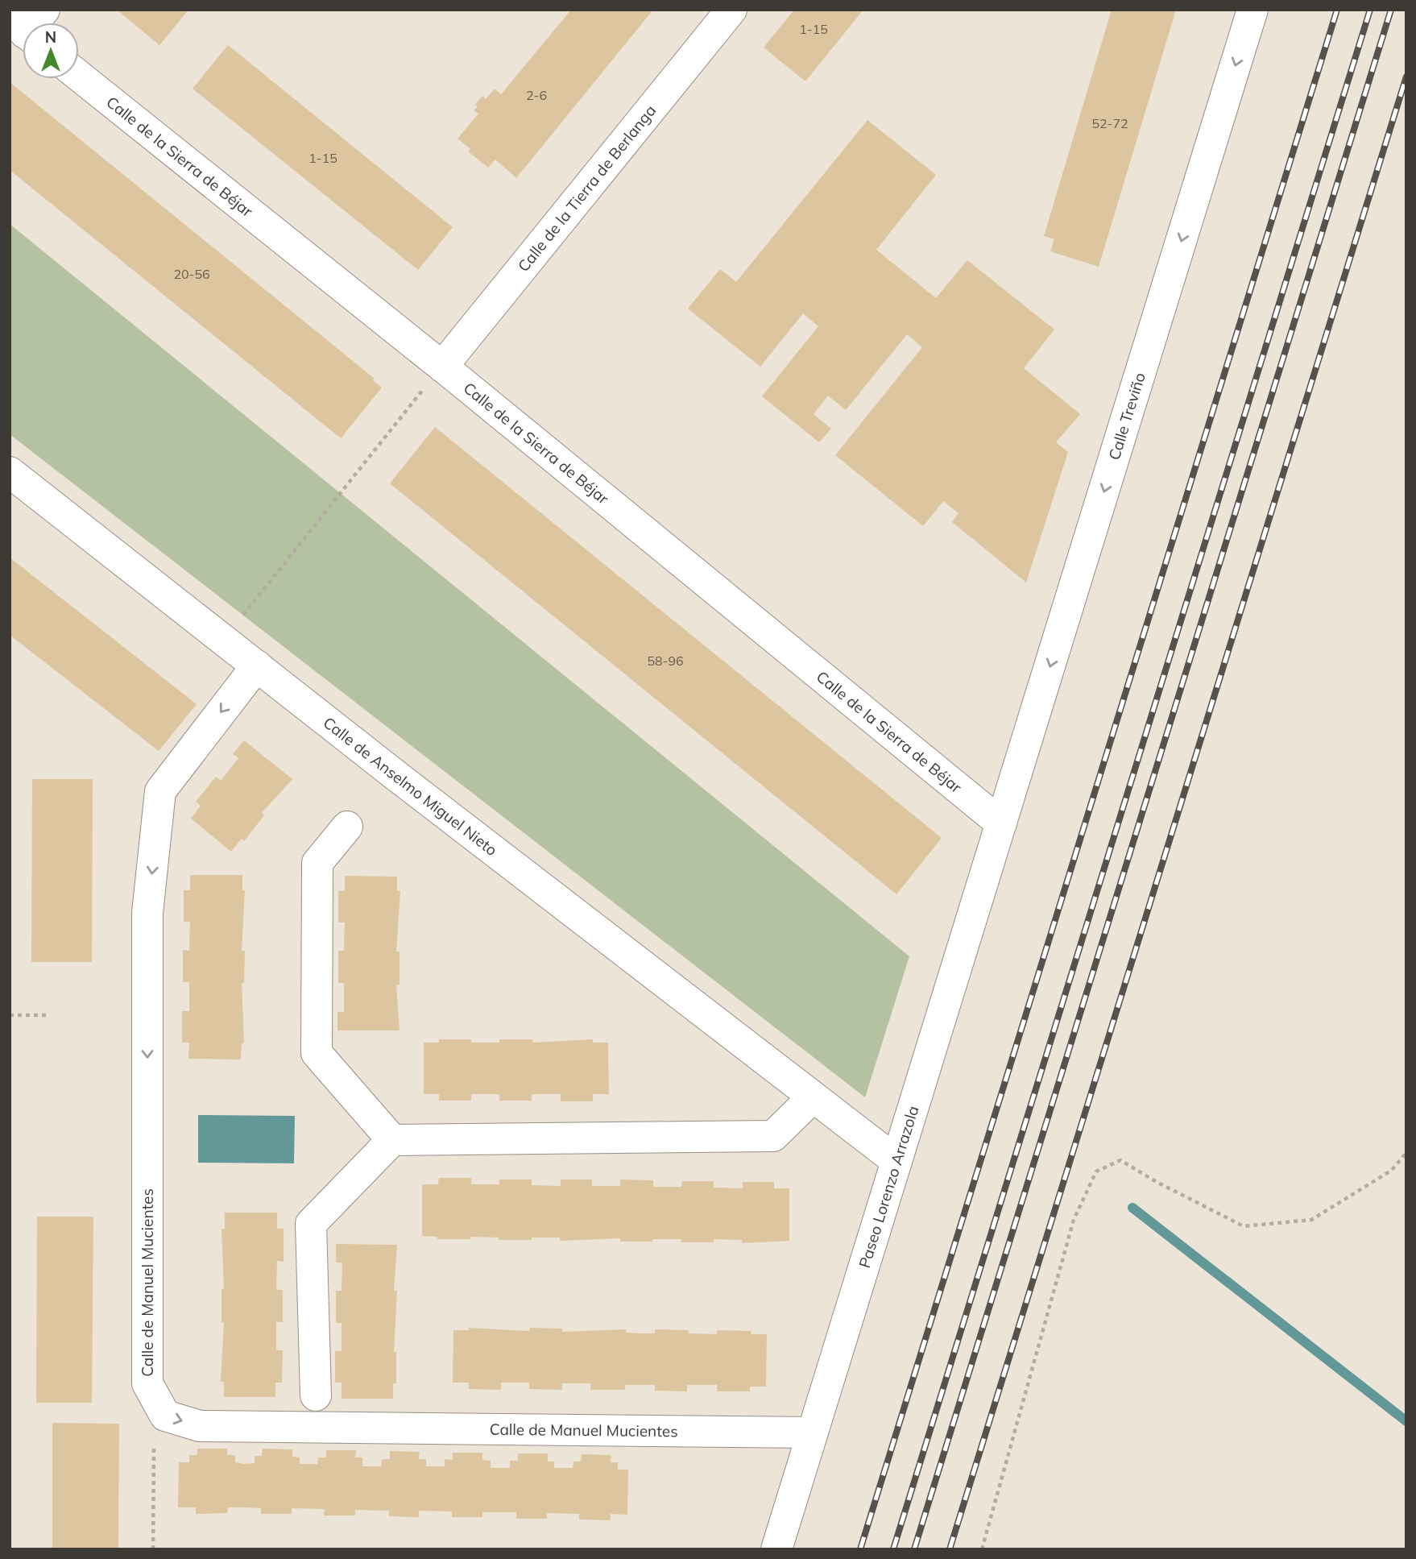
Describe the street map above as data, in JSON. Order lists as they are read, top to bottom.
{
  "streets": {
    "street": [
      "Calle de la Sierra de Béjar",
      "Calle de la Tierra de Berlanga",
      "Calle Treviño",
      "Calle de Anselmo Miguel Nieto",
      "Paseo Lorenzo Arrazola",
      "Calle de Manuel Mucientes"
    ]
  },
  "crossings": [
    ["Calle de la Sierra de Béjar", "Calle de la Tierra de Berlanga"],
    ["Calle de la Sierra de Béjar", "Calle Treviño"],
    ["Calle de la Sierra de Béjar", "Paseo Lorenzo Arrazola"],
    ["Calle Treviño", "Paseo Lorenzo Arrazola"],
    ["Calle de Anselmo Miguel Nieto", "Paseo Lorenzo Arrazola"],
    ["Calle de Anselmo Miguel Nieto", "Calle de Manuel Mucientes"],
    ["Paseo Lorenzo Arrazola", "Calle de Manuel Mucientes"]
  ],
  "one_way": ["Calle Treviño"],
  "house_numbers": [
    "1-15",
    "2-6",
    "52-72",
    "1-15",
    "20-56",
    "58-96"
  ],
  "north": "top"
}
